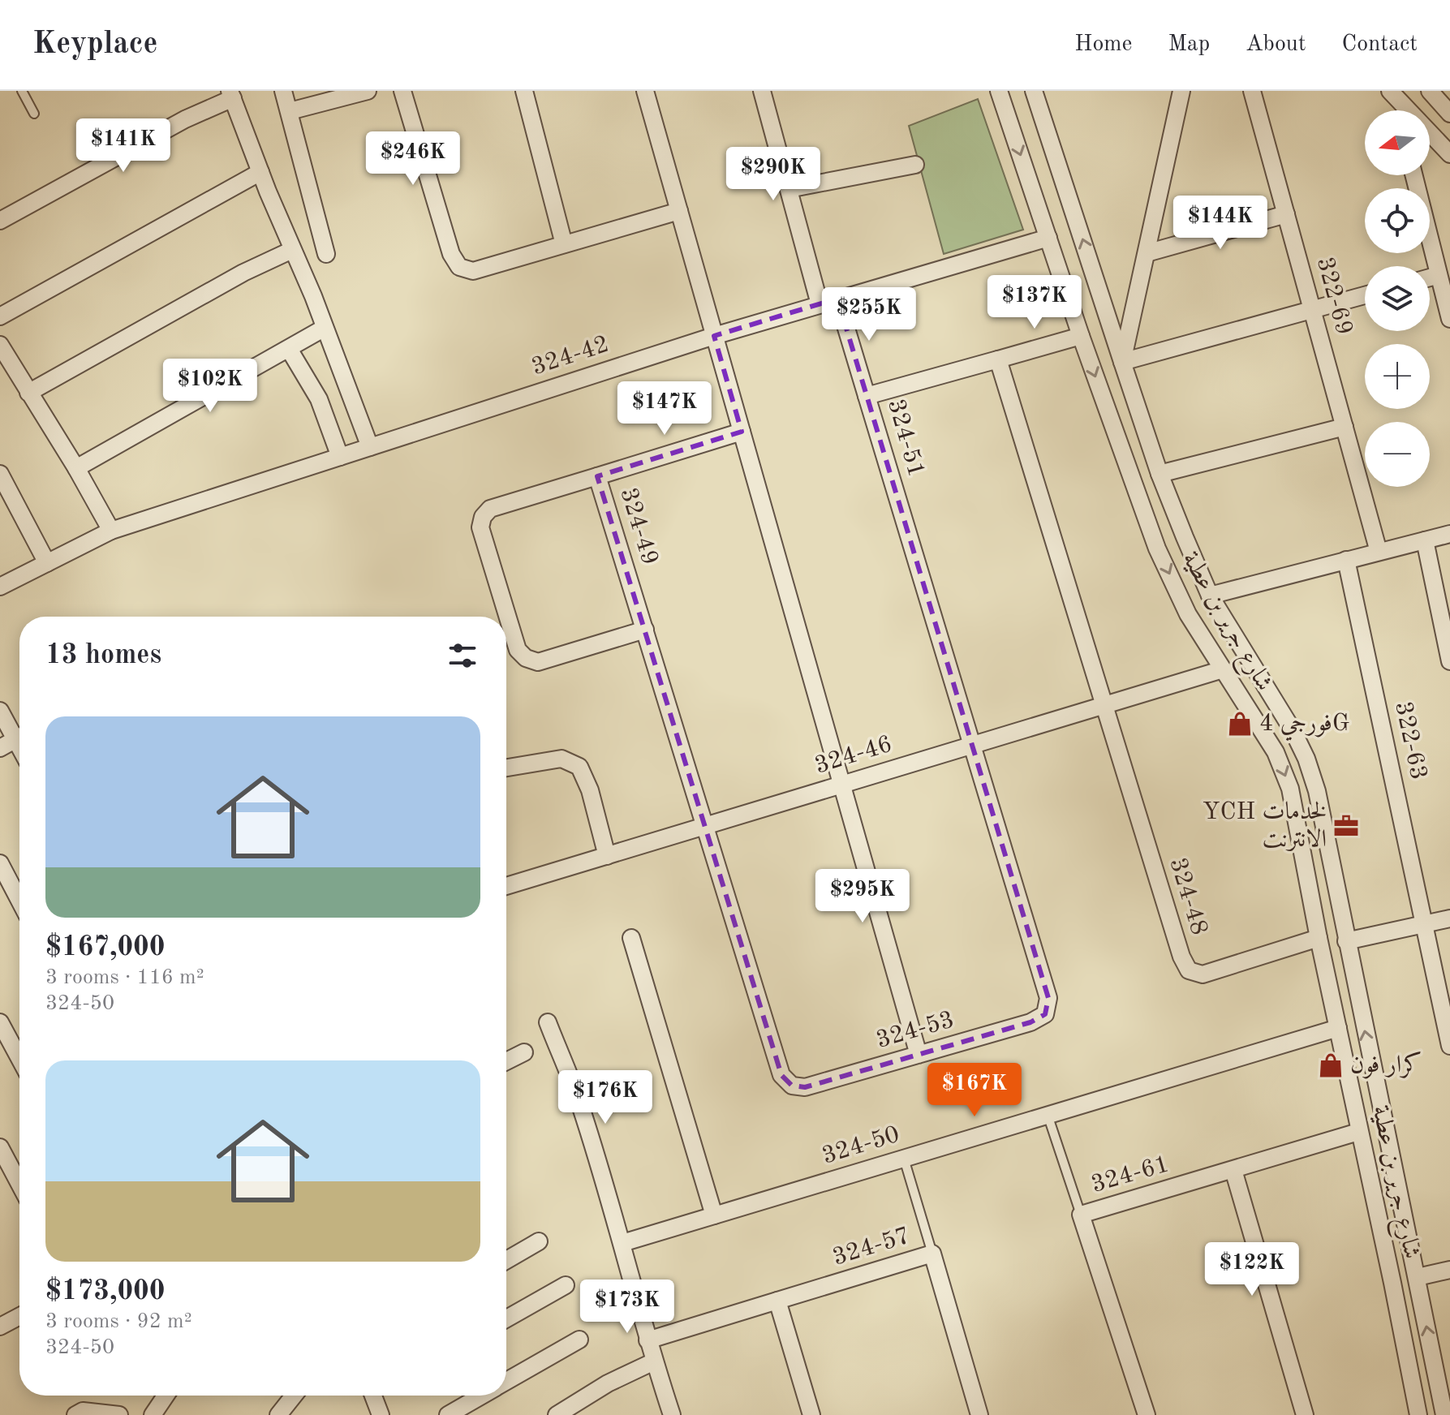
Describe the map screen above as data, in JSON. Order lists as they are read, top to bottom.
{
  "streets": {
    "street": [
      "322-69",
      "324-42",
      "324-51",
      "324-49",
      "شارع جرير بن عطية",
      "322-63",
      "324-46",
      "324-48",
      "324-53",
      "324-50",
      "324-61",
      "324-57"
    ]
  },
  "crossings": [
    ["324-42", "شارع جرير بن عطية"],
    ["324-51", "شارع جرير بن عطية"],
    ["324-51", "324-46"],
    ["324-51", "324-53"],
    ["324-49", "324-46"],
    ["324-49", "324-53"],
    ["شارع جرير بن عطية", "324-46"],
    ["شارع جرير بن عطية", "324-48"],
    ["شارع جرير بن عطية", "324-50"],
    ["شارع جرير بن عطية", "324-61"],
    ["324-46", "324-48"],
    ["324-46", "324-53"]
  ],
  "places": {
    "shop": ["فورجي 4G", "كرار فون"],
    "office": ["YCH لخدمات الانترنت"]
  },
  "north": "left",
  "page": {
    "header": "Keyplace",
    "nav": [
      "Home",
      "Map",
      "About",
      "Contact"
    ],
    "map_buttons": ["+", "−"],
    "price": [
      "$141K",
      "$246K",
      "$290K",
      "$144K",
      "$137K",
      "$255K",
      "$102K",
      "$147K",
      "$295K",
      "$167K",
      "$176K",
      "$122K",
      "$173K"
    ],
    "heading": "13 homes",
    "list": [
      {
        "name": "$167,000",
        "note": "3 rooms · 116 m² · 324-50"
      },
      {
        "name": "$173,000",
        "note": "3 rooms · 92 m² · 324-50"
      }
    ]
  }
}
